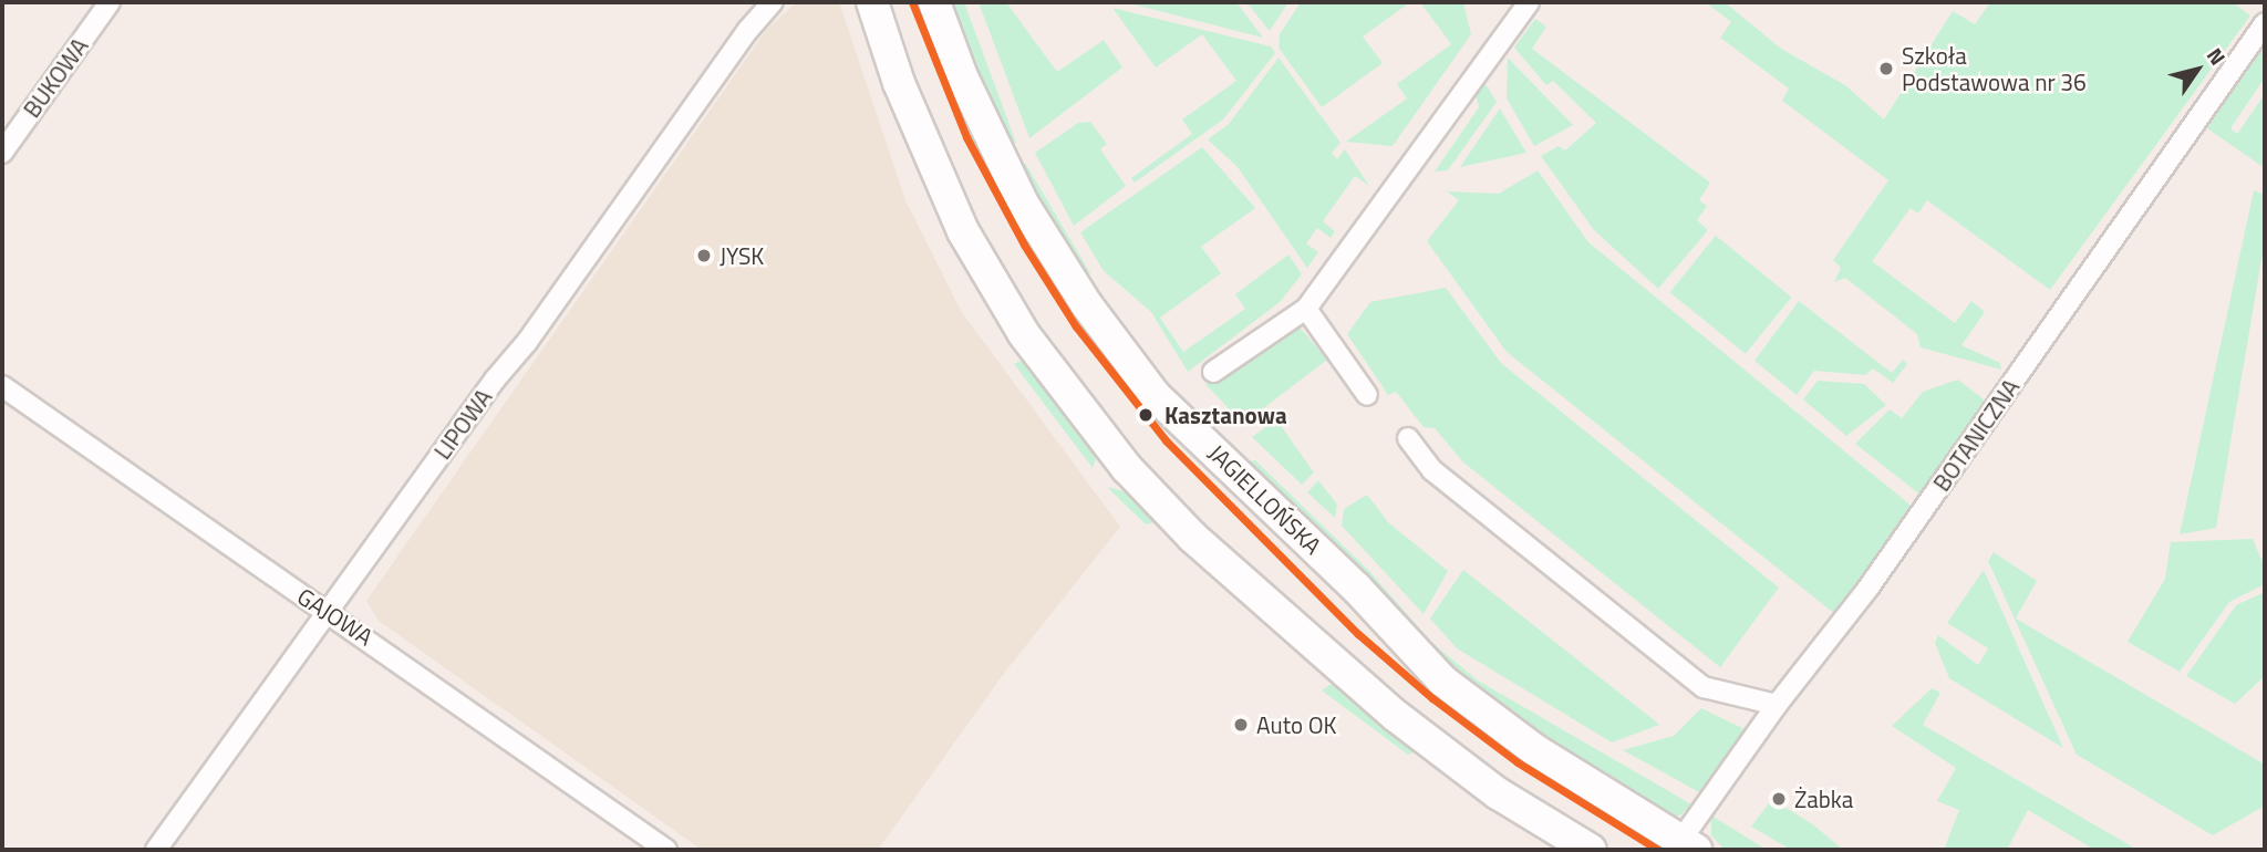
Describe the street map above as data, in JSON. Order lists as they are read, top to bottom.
{
  "streets": {
    "main road": ["JAGIELLOŃSKA"],
    "street": [
      "BUKOWA",
      "LIPOWA",
      "BOTANICZNA",
      "GAJOWA"
    ]
  },
  "crossings": [
    ["LIPOWA", "GAJOWA"],
    ["BOTANICZNA", "JAGIELLOŃSKA"]
  ],
  "places": [
    "Szkoła Podstawowa nr 36",
    "JYSK",
    "Kasztanowa",
    "Auto OK",
    "Żabka"
  ],
  "north": "top right"
}
